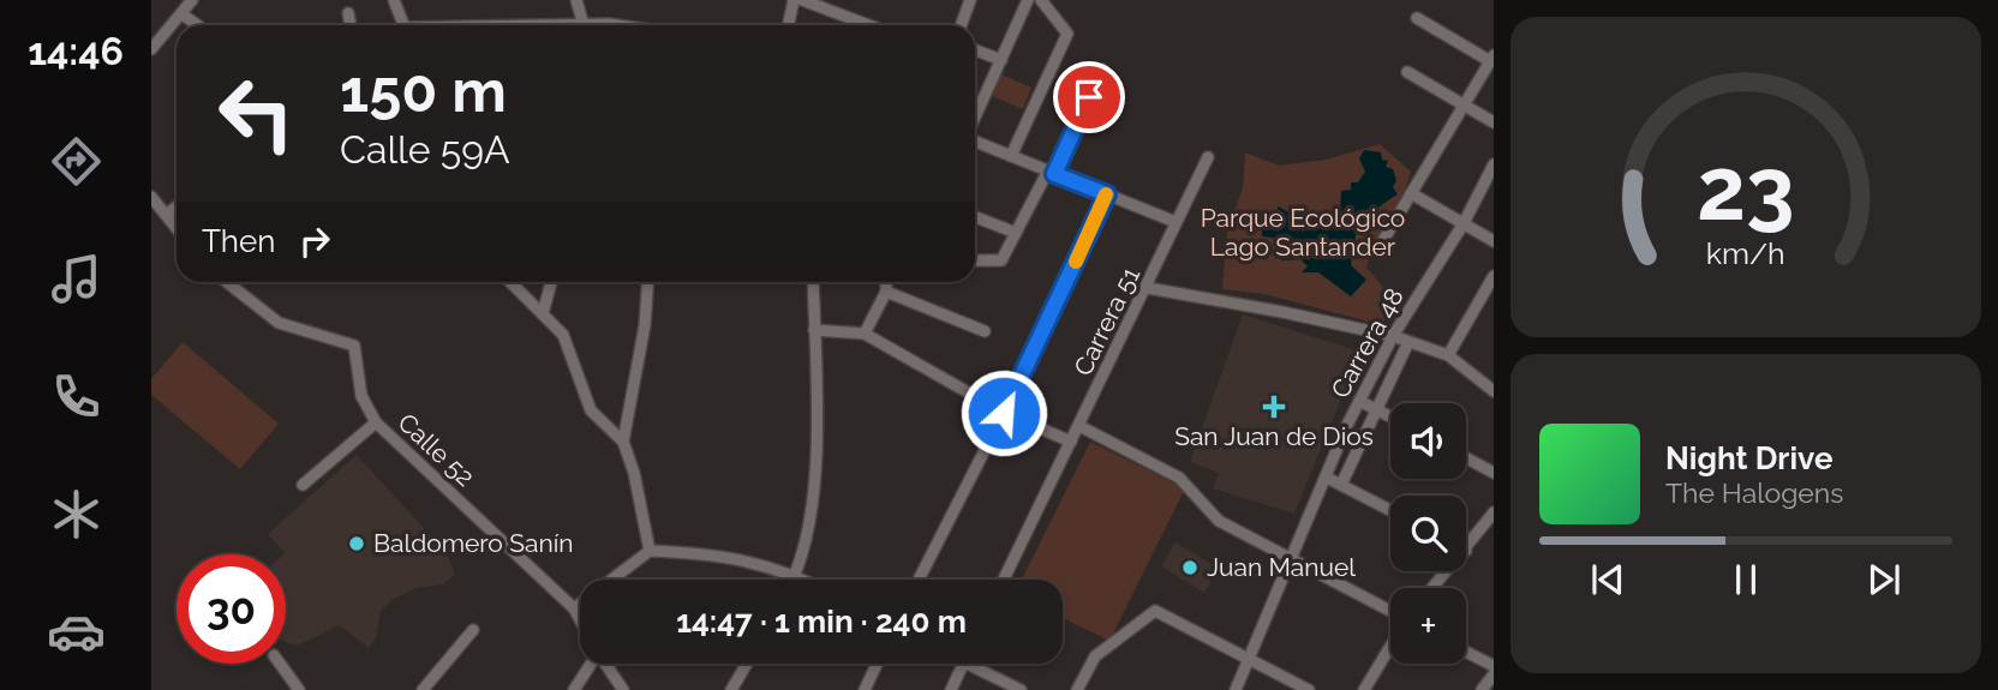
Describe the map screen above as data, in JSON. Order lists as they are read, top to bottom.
{
  "streets": {
    "street": ["Carrera 51", "Carrera 48", "Calle 52"]
  },
  "parks": ["Parque Ecológico Lago Santander"],
  "places": {
    "health": ["San Juan de Dios"],
    "other": ["Baldomero Sanín", "Juan Manuel"]
  },
  "page": {
    "tabs": "14:46",
    "turn": ["150 m", "Calle 59A"],
    "then": "Then",
    "map_buttons": "+",
    "song": ["Night Drive", "The Halogens"],
    "limit": "30",
    "trip": "14:47 · 1 min · 240 m",
    "gauge": ["23", "km/h"]
  }
}
